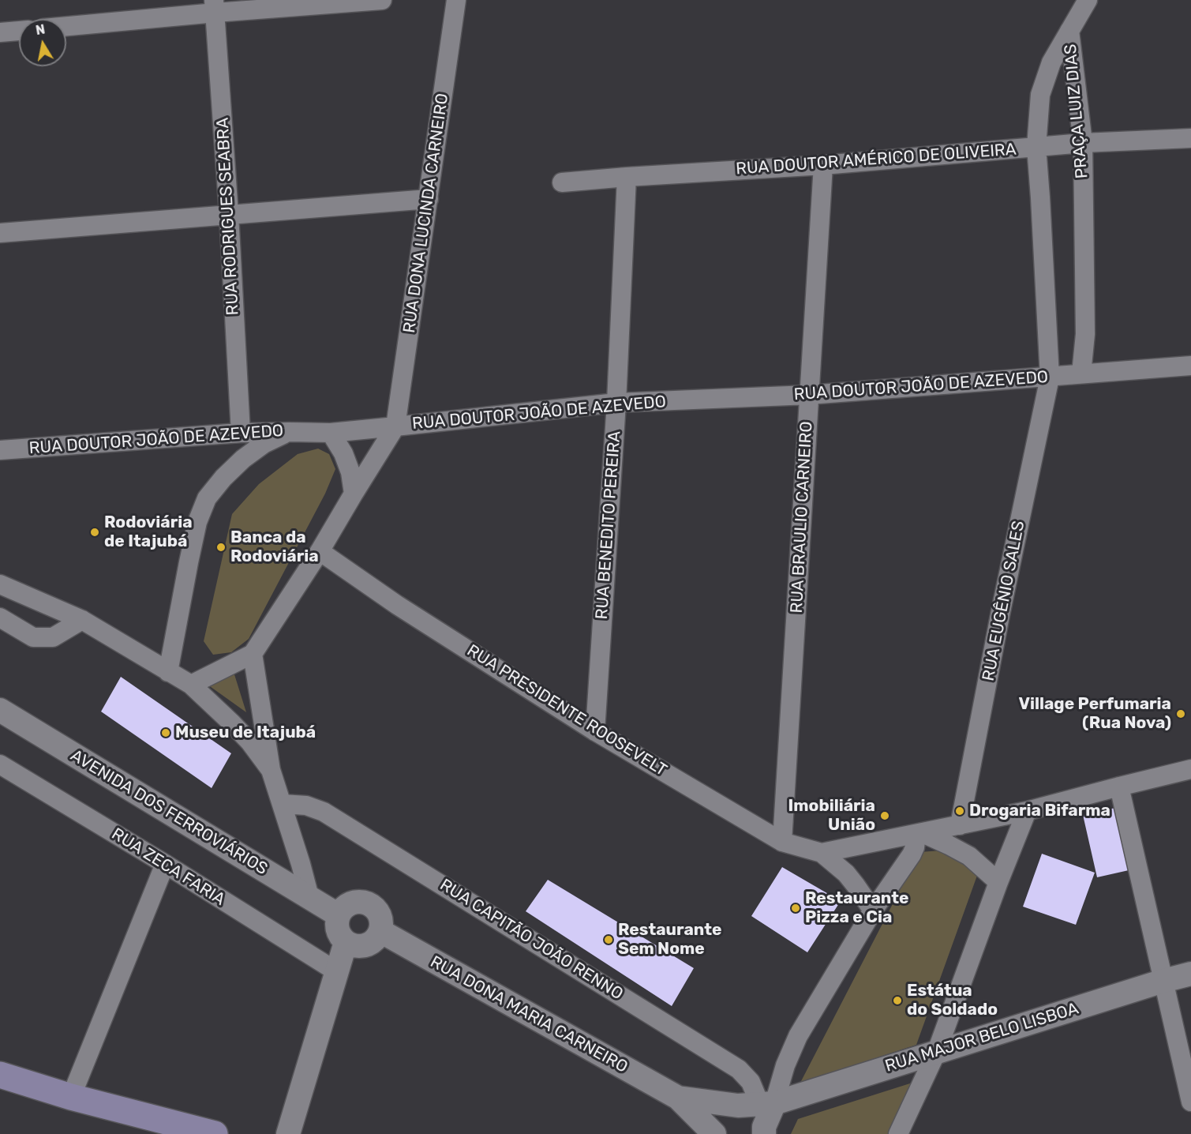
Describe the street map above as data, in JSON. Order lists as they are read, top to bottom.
{
  "streets": {
    "street": [
      "PRAÇA LUIZ DIAS",
      "RUA DOUTOR AMÉRICO DE OLIVEIRA",
      "RUA DONA LUCINDA CARNEIRO",
      "RUA RODRIGUES SEABRA",
      "RUA DOUTOR JOÃO DE AZEVEDO",
      "RUA BRAULIO CARNEIRO",
      "RUA BENEDITO PEREIRA",
      "RUA EUGÊNIO SALES",
      "RUA PRESIDENTE ROOSEVELT",
      "AVENIDA DOS FERROVIÁRIOS",
      "RUA ZECA FARIA",
      "RUA CAPITÃO JOÃO RENNO",
      "RUA DONA MARIA CARNEIRO",
      "RUA MAJOR BELO LISBOA"
    ]
  },
  "crossings": [
    ["PRAÇA LUIZ DIAS", "RUA DOUTOR AMÉRICO DE OLIVEIRA"],
    ["PRAÇA LUIZ DIAS", "RUA DOUTOR JOÃO DE AZEVEDO"],
    ["PRAÇA LUIZ DIAS", "RUA EUGÊNIO SALES"],
    ["RUA DOUTOR AMÉRICO DE OLIVEIRA", "RUA BRAULIO CARNEIRO"],
    ["RUA DOUTOR AMÉRICO DE OLIVEIRA", "RUA BENEDITO PEREIRA"],
    ["RUA DONA LUCINDA CARNEIRO", "RUA DOUTOR JOÃO DE AZEVEDO"],
    ["RUA RODRIGUES SEABRA", "RUA DOUTOR JOÃO DE AZEVEDO"],
    ["RUA DOUTOR JOÃO DE AZEVEDO", "RUA BRAULIO CARNEIRO"],
    ["RUA DOUTOR JOÃO DE AZEVEDO", "RUA BENEDITO PEREIRA"],
    ["RUA DOUTOR JOÃO DE AZEVEDO", "RUA EUGÊNIO SALES"],
    ["RUA BRAULIO CARNEIRO", "RUA PRESIDENTE ROOSEVELT"],
    ["RUA BENEDITO PEREIRA", "RUA PRESIDENTE ROOSEVELT"],
    ["AVENIDA DOS FERROVIÁRIOS", "RUA DONA MARIA CARNEIRO"],
    ["RUA CAPITÃO JOÃO RENNO", "RUA DONA MARIA CARNEIRO"],
    ["RUA CAPITÃO JOÃO RENNO", "RUA MAJOR BELO LISBOA"],
    ["RUA DONA MARIA CARNEIRO", "RUA MAJOR BELO LISBOA"]
  ],
  "places": [
    "Rodoviária de Itajubá",
    "Banca da Rodoviária",
    "Village Perfumaria (Rua Nova)",
    "Museu de Itajubá",
    "Drogaria Bifarma",
    "Imobiliária União",
    "Restaurante Pizza e Cia",
    "Restaurante Sem Nome",
    "Estátua do Soldado"
  ],
  "north": "top"
}
